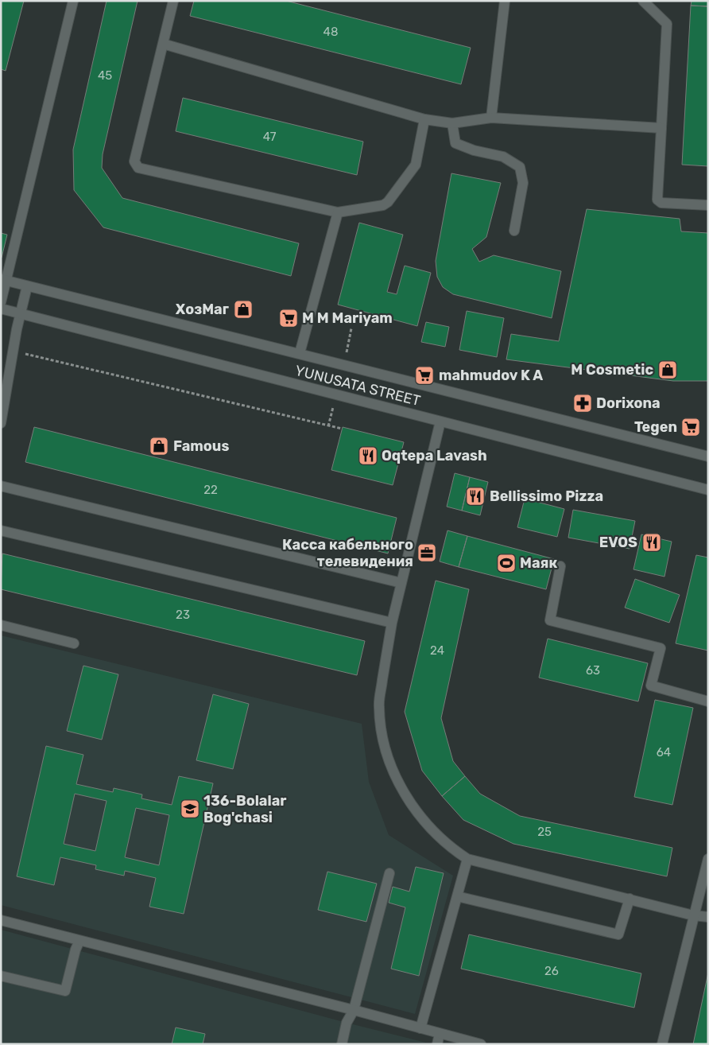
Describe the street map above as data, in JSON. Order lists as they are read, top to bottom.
{
  "streets": {
    "street": ["YUNUSATA STREET"]
  },
  "places": {
    "shop": ["ХозМаг", "M Cosmetic", "Famous"],
    "supermarket": ["M M Mariyam", "mahmudov K A", "Tegen"],
    "pharmacy": ["Dorixona"],
    "restaurant": ["Oqtepa Lavash", "Bellissimo Pizza", "EVOS"],
    "office": ["Касса кабельного телевидения"],
    "sports": ["Маяк"],
    "school or university": ["136-Bolalar Bog'chasi"]
  },
  "house_numbers": [
    "48",
    "45",
    "47",
    "22",
    "23",
    "24",
    "63",
    "64",
    "25",
    "26"
  ]
}
